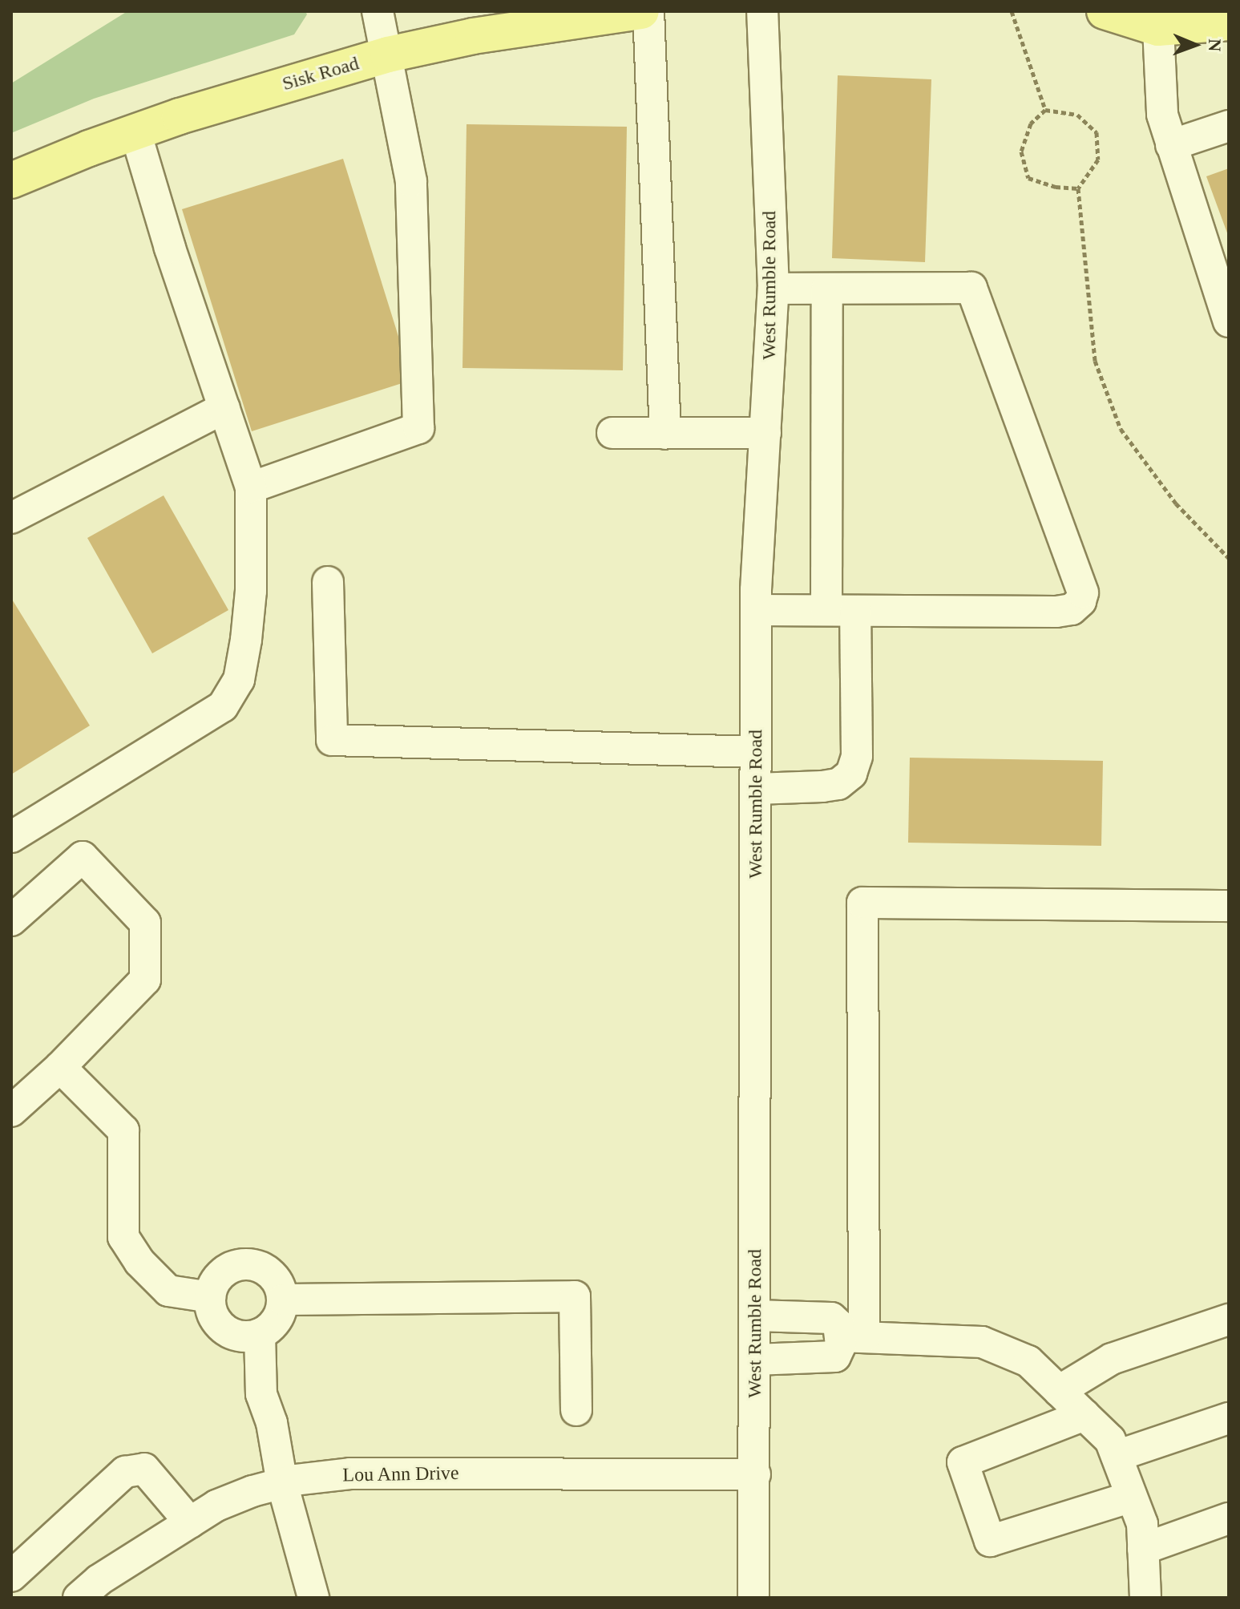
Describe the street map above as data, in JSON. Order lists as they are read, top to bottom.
{
  "streets": {
    "main road": ["Sisk Road"],
    "street": ["West Rumble Road", "Lou Ann Drive"]
  },
  "crossings": [
    ["West Rumble Road", "Lou Ann Drive"]
  ],
  "north": "right"
}
